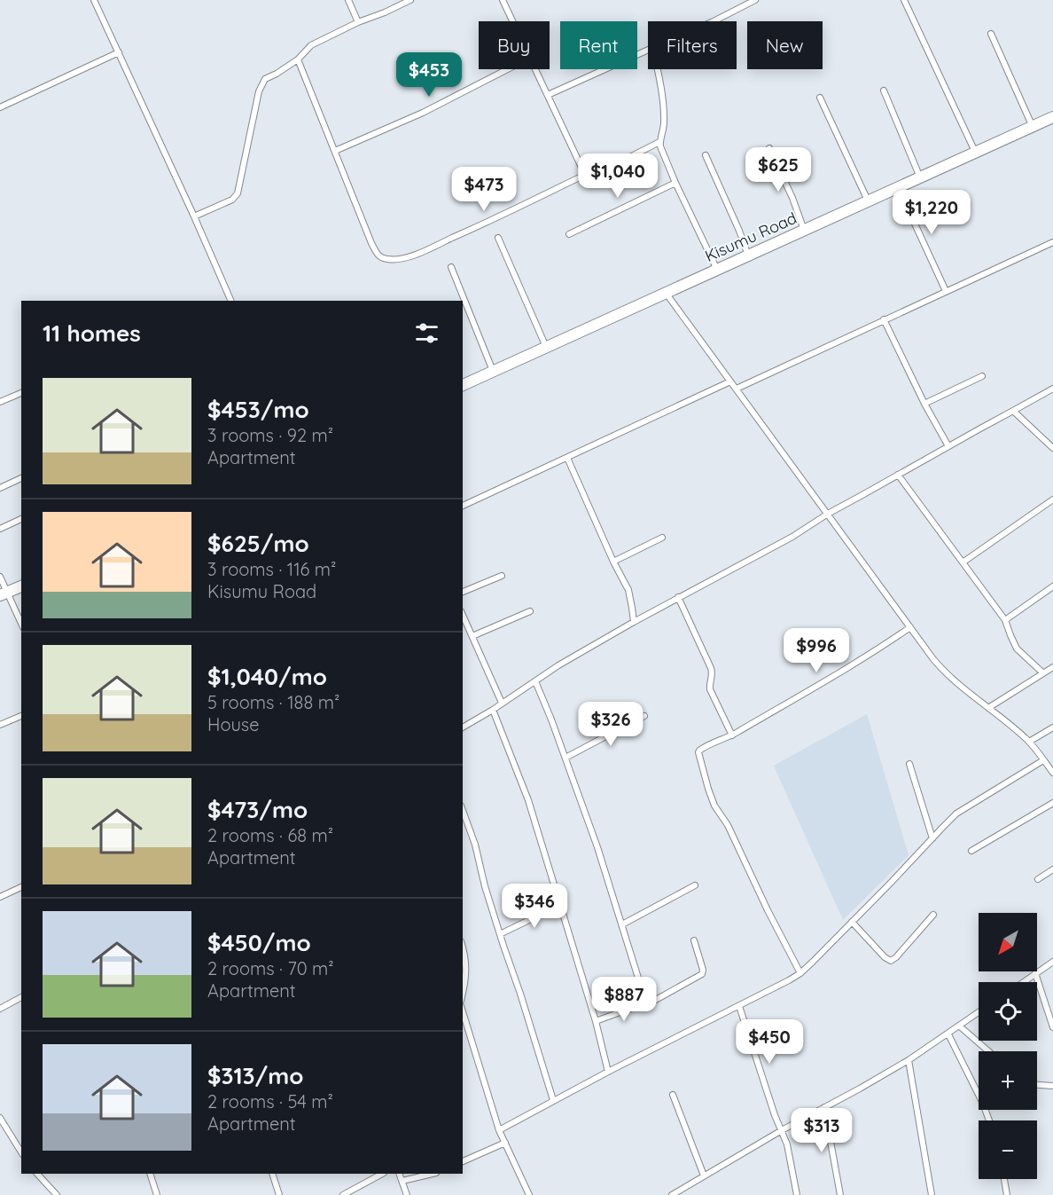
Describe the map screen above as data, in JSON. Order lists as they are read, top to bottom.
{
  "streets": {
    "highway": ["Kisumu Road"]
  },
  "north": "bottom left",
  "page": {
    "chip": [
      "Buy",
      "Rent",
      "Filters",
      "New"
    ],
    "price": [
      "$453",
      "$625",
      "$1,040",
      "$473",
      "$1,220",
      "$996",
      "$326",
      "$346",
      "$887",
      "$450",
      "$313"
    ],
    "heading": "11 homes",
    "list": [
      {
        "name": "$453/mo",
        "note": "3 rooms · 92 m² · Apartment"
      },
      {
        "name": "$625/mo",
        "note": "3 rooms · 116 m² · Kisumu Road"
      },
      {
        "name": "$1,040/mo",
        "note": "5 rooms · 188 m² · House"
      },
      {
        "name": "$473/mo",
        "note": "2 rooms · 68 m² · Apartment"
      },
      {
        "name": "$450/mo",
        "note": "2 rooms · 70 m² · Apartment"
      },
      {
        "name": "$313/mo",
        "note": "2 rooms · 54 m² · Apartment"
      }
    ],
    "map_buttons": ["+", "−"]
  }
}
